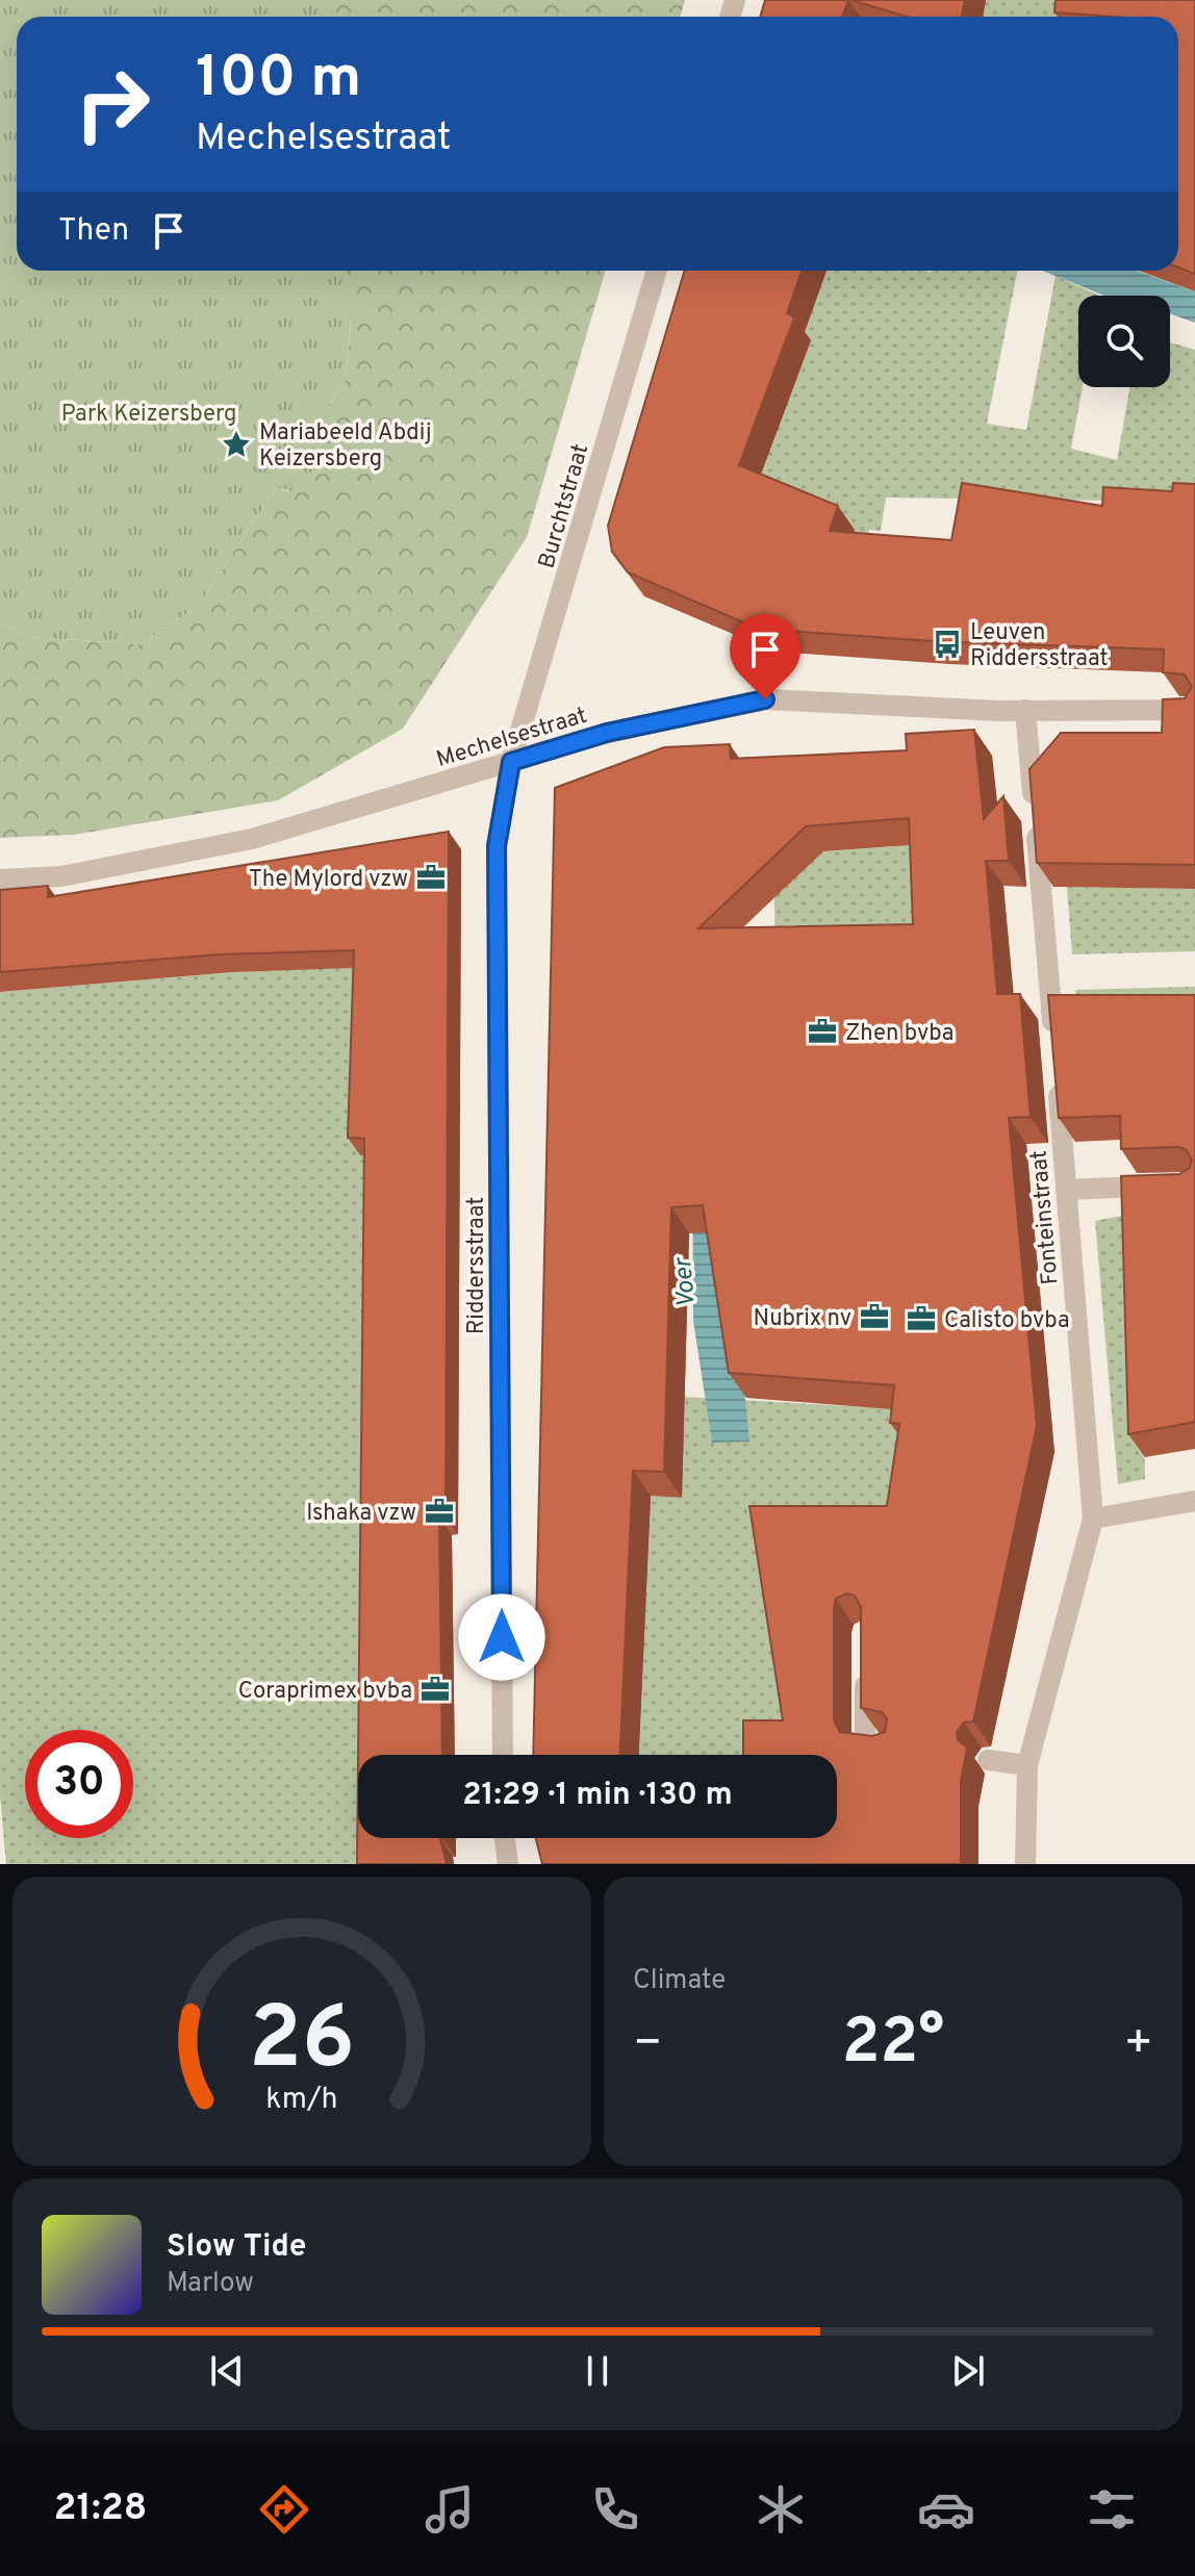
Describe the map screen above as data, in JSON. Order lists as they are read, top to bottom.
{
  "streets": {
    "street": [
      "Burchtstraat",
      "Mechelsestraat",
      "Fonteinstraat",
      "Riddersstraat"
    ]
  },
  "crossings": [
    ["Burchtstraat", "Mechelsestraat"],
    ["Burchtstraat", "Riddersstraat"],
    ["Mechelsestraat", "Riddersstraat"]
  ],
  "water": ["Voer"],
  "parks": ["Park Keizersberg"],
  "places": {
    "place": ["Mariabeeld Abdij Keizersberg"],
    "bus stop": ["Leuven Riddersstraat"],
    "office": [
      "The Mylord vzw",
      "Zhen bvba",
      "Nubrix nv",
      "Calisto bvba",
      "Ishaka vzw",
      "Coraprimex bvba"
    ]
  },
  "page": {
    "turn": ["100 m", "Mechelsestraat"],
    "then": "Then",
    "limit": "30",
    "trip": "21:29 · 1 min · 130 m",
    "tile": "Climate",
    "heat": ["−", "22°", "+"],
    "song": ["Slow Tide", "Marlow"],
    "tabs": "21:28",
    "gauge": ["26", "km/h"]
  }
}
